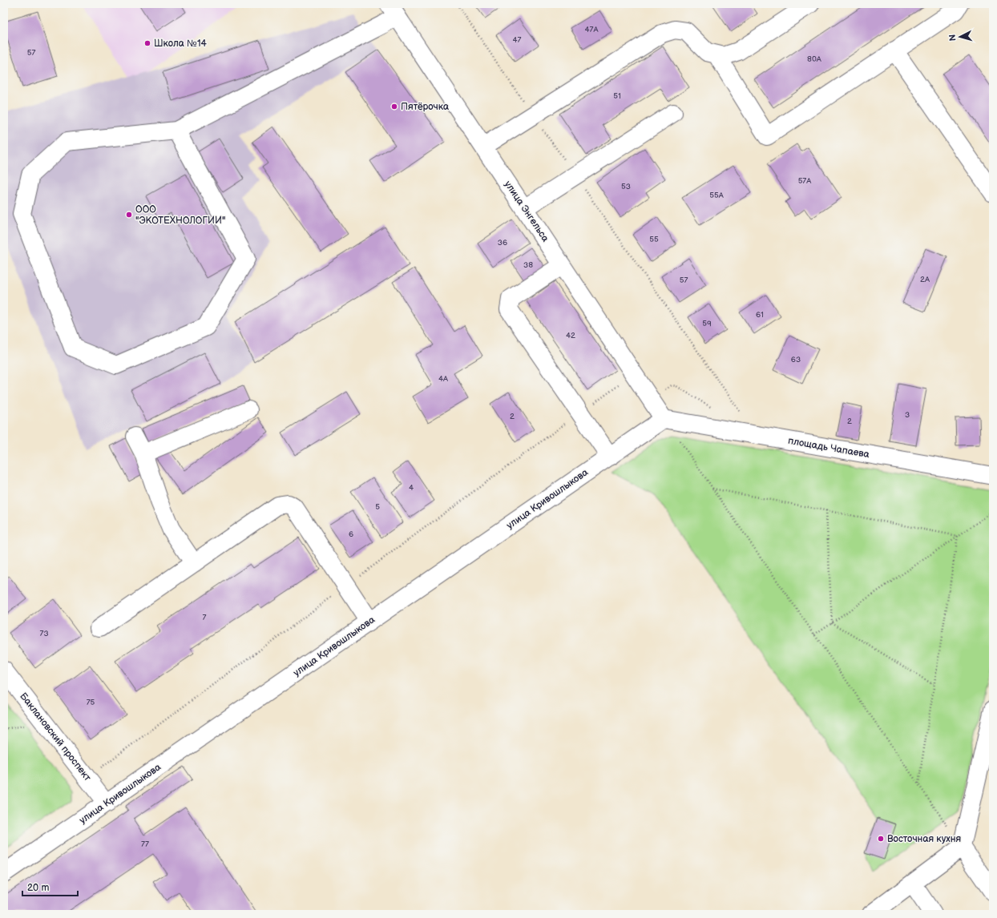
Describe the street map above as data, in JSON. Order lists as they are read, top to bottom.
{
  "streets": {
    "street": [
      "улица Энгельса",
      "площадь Чапаева",
      "улица Кривошлыкова",
      "Баклановский проспект"
    ]
  },
  "crossings": [
    ["улица Энгельса", "площадь Чапаева"],
    ["улица Энгельса", "улица Кривошлыкова"],
    ["площадь Чапаева", "улица Кривошлыкова"],
    ["улица Кривошлыкова", "Баклановский проспект"]
  ],
  "places": [
    "Школа №14",
    "Пятёрочка",
    "ООО \"ЭКОТЕХНОЛОГИИ\"",
    "Восточная кухня"
  ],
  "house_numbers": [
    "47А",
    "47",
    "57",
    "80А",
    "51",
    "57А",
    "53",
    "55А",
    "55",
    "36",
    "38",
    "2А",
    "57",
    "61",
    "59",
    "42",
    "63",
    "4А",
    "3",
    "2",
    "2",
    "4",
    "5",
    "6",
    "7",
    "73",
    "75",
    "77"
  ],
  "scale_bar": "20 m",
  "north": "left"
}
